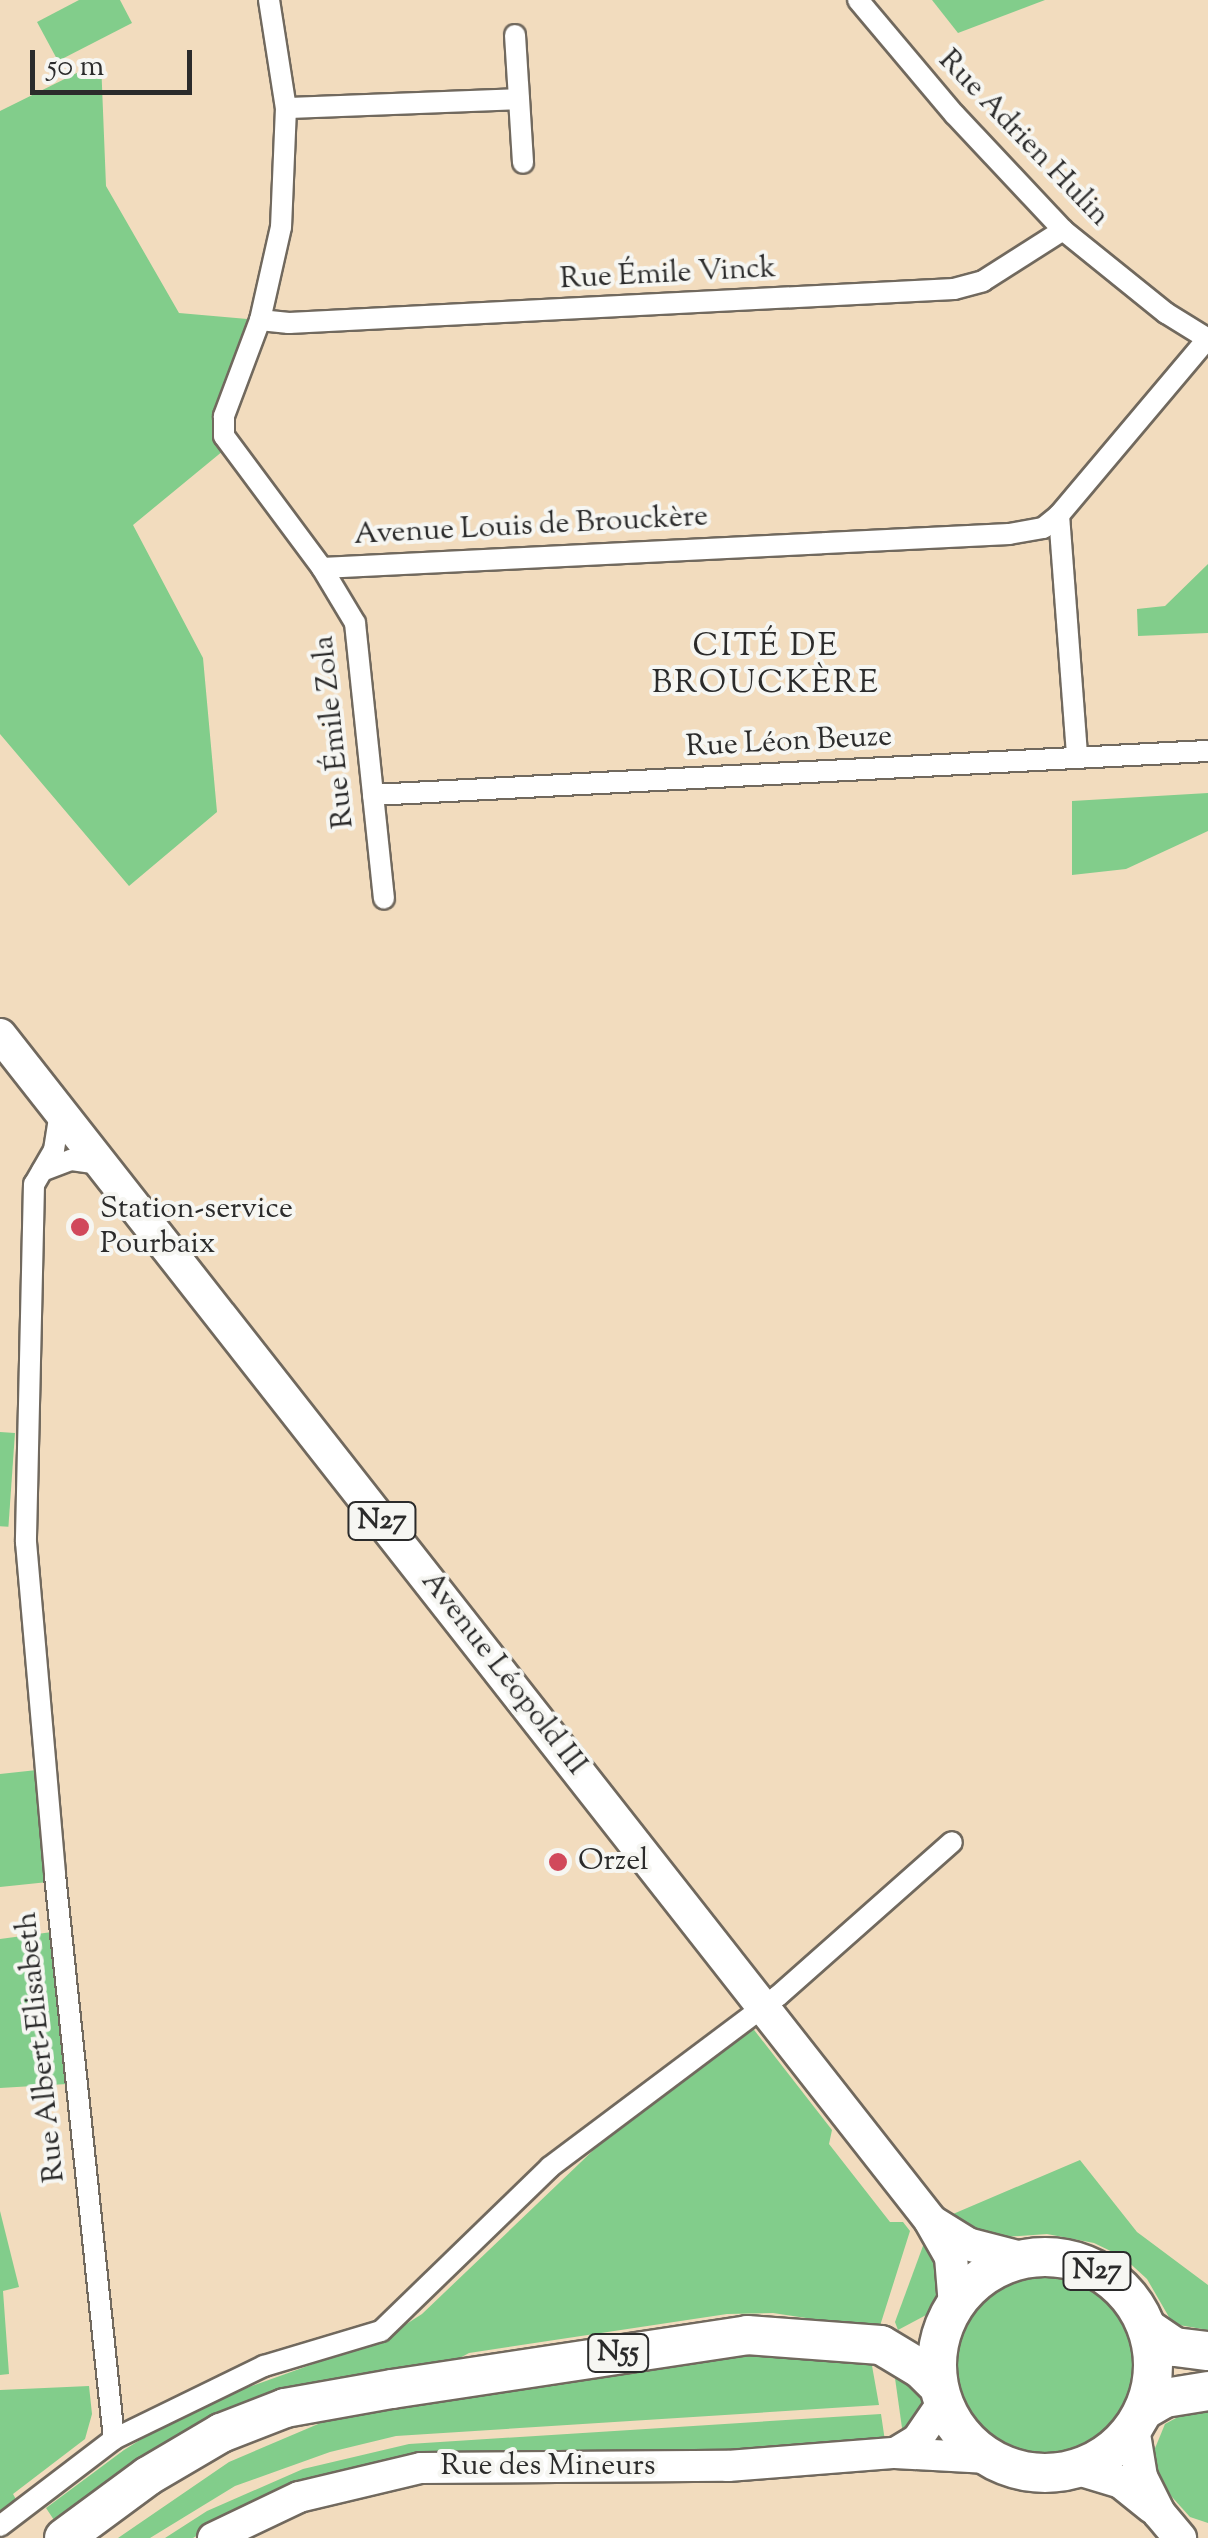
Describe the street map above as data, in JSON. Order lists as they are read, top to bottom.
{
  "streets": {
    "highway": ["N27", "N55"],
    "main road": ["Avenue Léopold III"],
    "street": [
      "Rue Adrien Hulin",
      "Rue Émile Vinck",
      "Avenue Louis de Brouckère",
      "Rue Émile Zola",
      "Rue Léon Beuze",
      "Rue Albert-Elisabeth",
      "Rue des Mineurs"
    ]
  },
  "crossings": [
    ["Rue Adrien Hulin", "Rue Émile Vinck"],
    ["Rue Adrien Hulin", "Avenue Louis de Brouckère"],
    ["Rue Émile Vinck", "Avenue Louis de Brouckère"],
    ["Avenue Louis de Brouckère", "Rue Émile Zola"],
    ["Rue Émile Zola", "Rue Léon Beuze"],
    ["N27", "Avenue Léopold III"],
    ["N27", "N55"],
    ["N27", "Rue des Mineurs"],
    ["Avenue Léopold III", "Rue Albert-Elisabeth"],
    ["Avenue Léopold III", "N55"],
    ["Avenue Léopold III", "Rue des Mineurs"],
    ["N55", "Rue des Mineurs"]
  ],
  "districts": ["CITÉ DE BROUCKÈRE"],
  "places": ["Station-service Pourbaix", "Orzel"],
  "scale_bar": "50 m"
}
